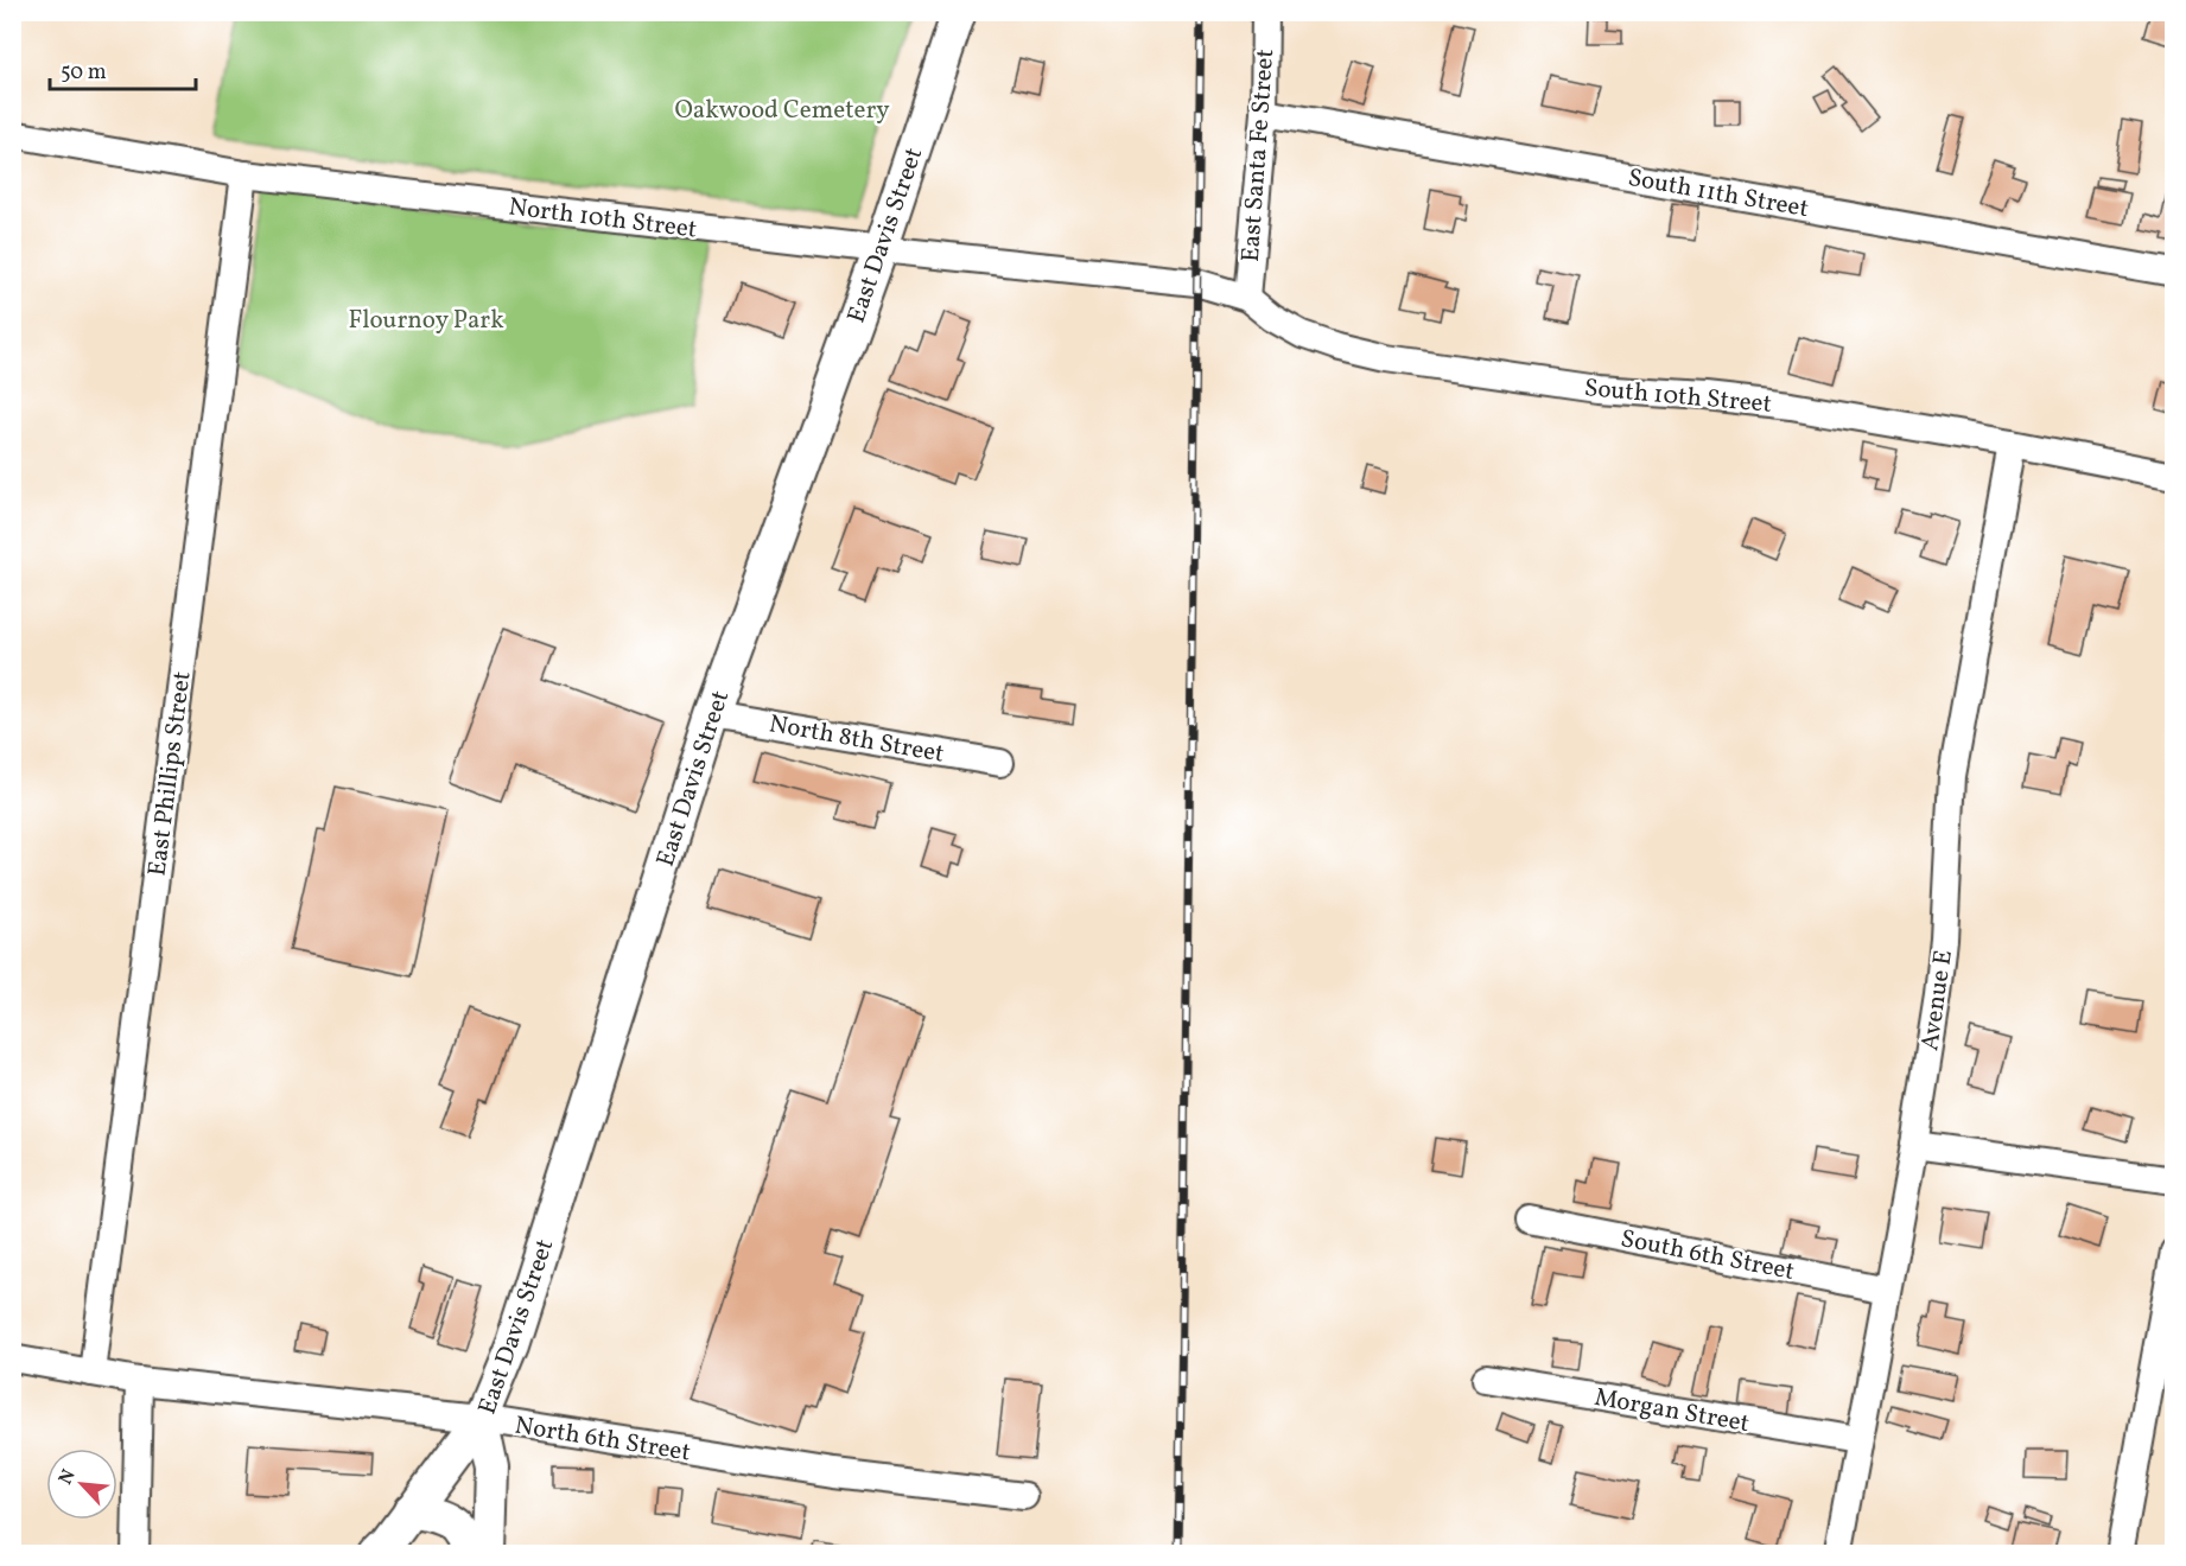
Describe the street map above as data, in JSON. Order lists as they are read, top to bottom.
{
  "streets": {
    "main road": ["East Davis Street"],
    "street": [
      "East Santa Fe Street",
      "South 11th Street",
      "North 10th Street",
      "South 10th Street",
      "North 8th Street",
      "East Phillips Street",
      "Avenue E",
      "South 6th Street",
      "Morgan Street",
      "North 6th Street"
    ]
  },
  "crossings": [
    ["East Santa Fe Street", "South 11th Street"],
    ["East Santa Fe Street", "South 10th Street"],
    ["North 10th Street", "East Davis Street"],
    ["North 10th Street", "South 10th Street"],
    ["North 10th Street", "East Phillips Street"],
    ["East Davis Street", "North 8th Street"],
    ["East Davis Street", "North 6th Street"],
    ["South 10th Street", "Avenue E"],
    ["East Phillips Street", "North 6th Street"],
    ["Avenue E", "South 6th Street"],
    ["Avenue E", "Morgan Street"]
  ],
  "parks": ["Oakwood Cemetery", "Flournoy Park"],
  "scale_bar": "50 m",
  "north": "top left"
}
